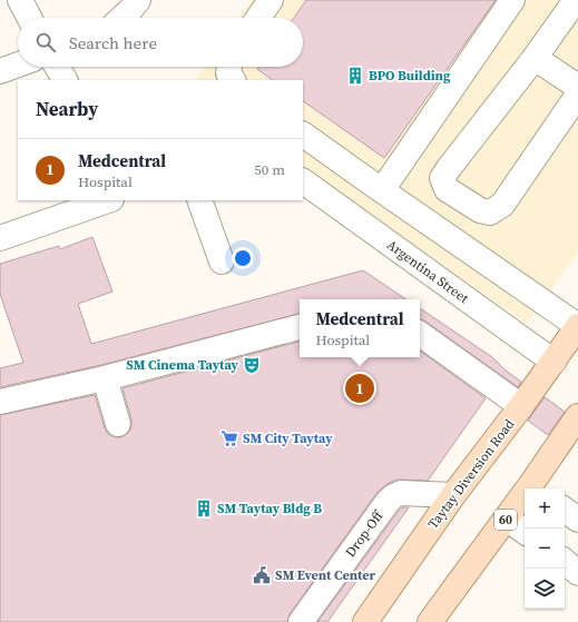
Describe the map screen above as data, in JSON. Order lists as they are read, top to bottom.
{
  "streets": {
    "main road": ["Taytay Diversion Road", "60"],
    "street": ["Argentina Street", "Drop-Off"]
  },
  "crossings": [
    ["Argentina Street", "Taytay Diversion Road"],
    ["Taytay Diversion Road", "Drop-Off"]
  ],
  "places": {
    "building": ["BPO Building", "SM Taytay Bldg B"],
    "theatre": ["SM Cinema Taytay"],
    "supermarket": ["SM City Taytay"],
    "public building": ["SM Event Center"]
  },
  "page": {
    "search": "Search here",
    "heading": "Nearby",
    "list": [
      {
        "mark": "1",
        "name": "Medcentral",
        "note": "Hospital",
        "value": "50 m"
      }
    ],
    "popup": ["Medcentral", "Hospital"],
    "pins": "1",
    "map_buttons": ["+", "−"]
  }
}
